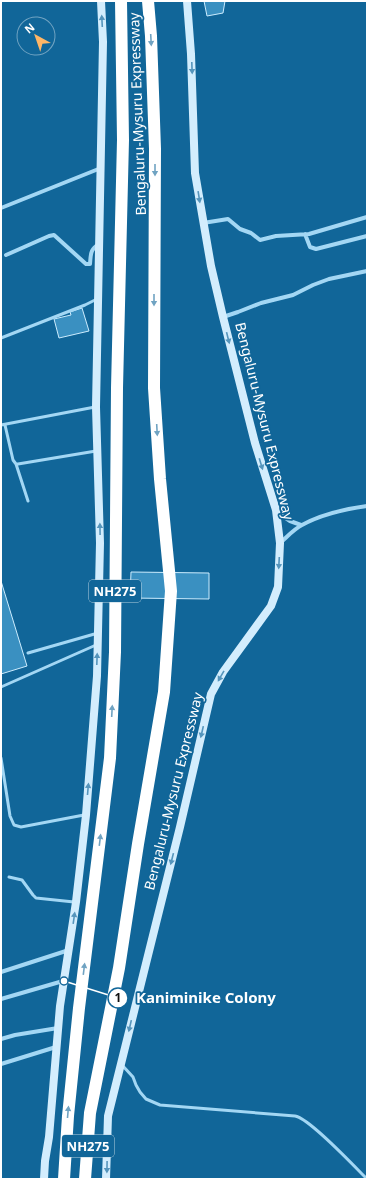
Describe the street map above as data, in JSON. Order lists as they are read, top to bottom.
{
  "streets": {
    "highway": ["Bengaluru-Mysuru Expressway", "NH275"]
  },
  "places": ["Kaniminike Colony"],
  "north": "top left"
}
